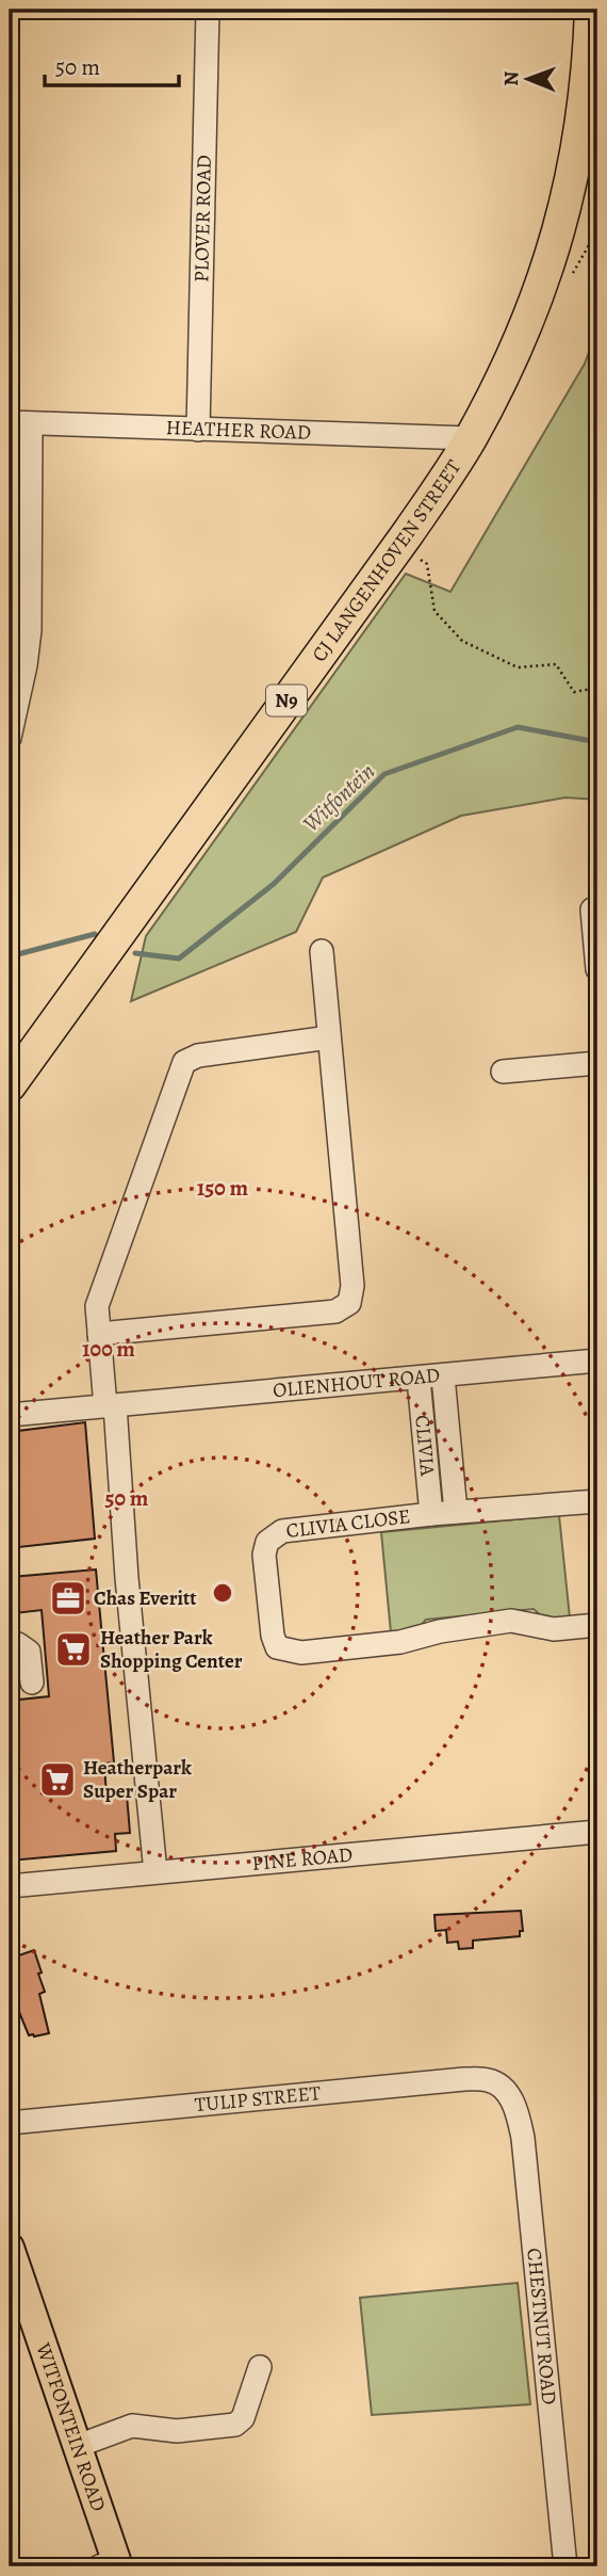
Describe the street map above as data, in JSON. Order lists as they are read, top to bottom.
{
  "streets": {
    "highway": ["CJ LANGENHOVEN STREET", "N9"],
    "main road": ["WITFONTEIN ROAD"],
    "street": [
      "PLOVER ROAD",
      "HEATHER ROAD",
      "OLIENHOUT ROAD",
      "CLIVIA",
      "CLIVIA CLOSE",
      "PINE ROAD",
      "TULIP STREET",
      "CHESTNUT ROAD"
    ]
  },
  "crossings": [
    ["PLOVER ROAD", "HEATHER ROAD"],
    ["HEATHER ROAD", "CJ LANGENHOVEN STREET"],
    ["OLIENHOUT ROAD", "CLIVIA"],
    ["CLIVIA", "CLIVIA CLOSE"],
    ["TULIP STREET", "CHESTNUT ROAD"]
  ],
  "water": ["Witfontein"],
  "places": {
    "office": ["Chas Everitt"],
    "supermarket": ["Heather Park Shopping Center", "Heatherpark Super Spar"]
  },
  "scale_bar": "50 m",
  "north": "left",
  "rings": ["150 m", "100 m", "50 m"]
}
